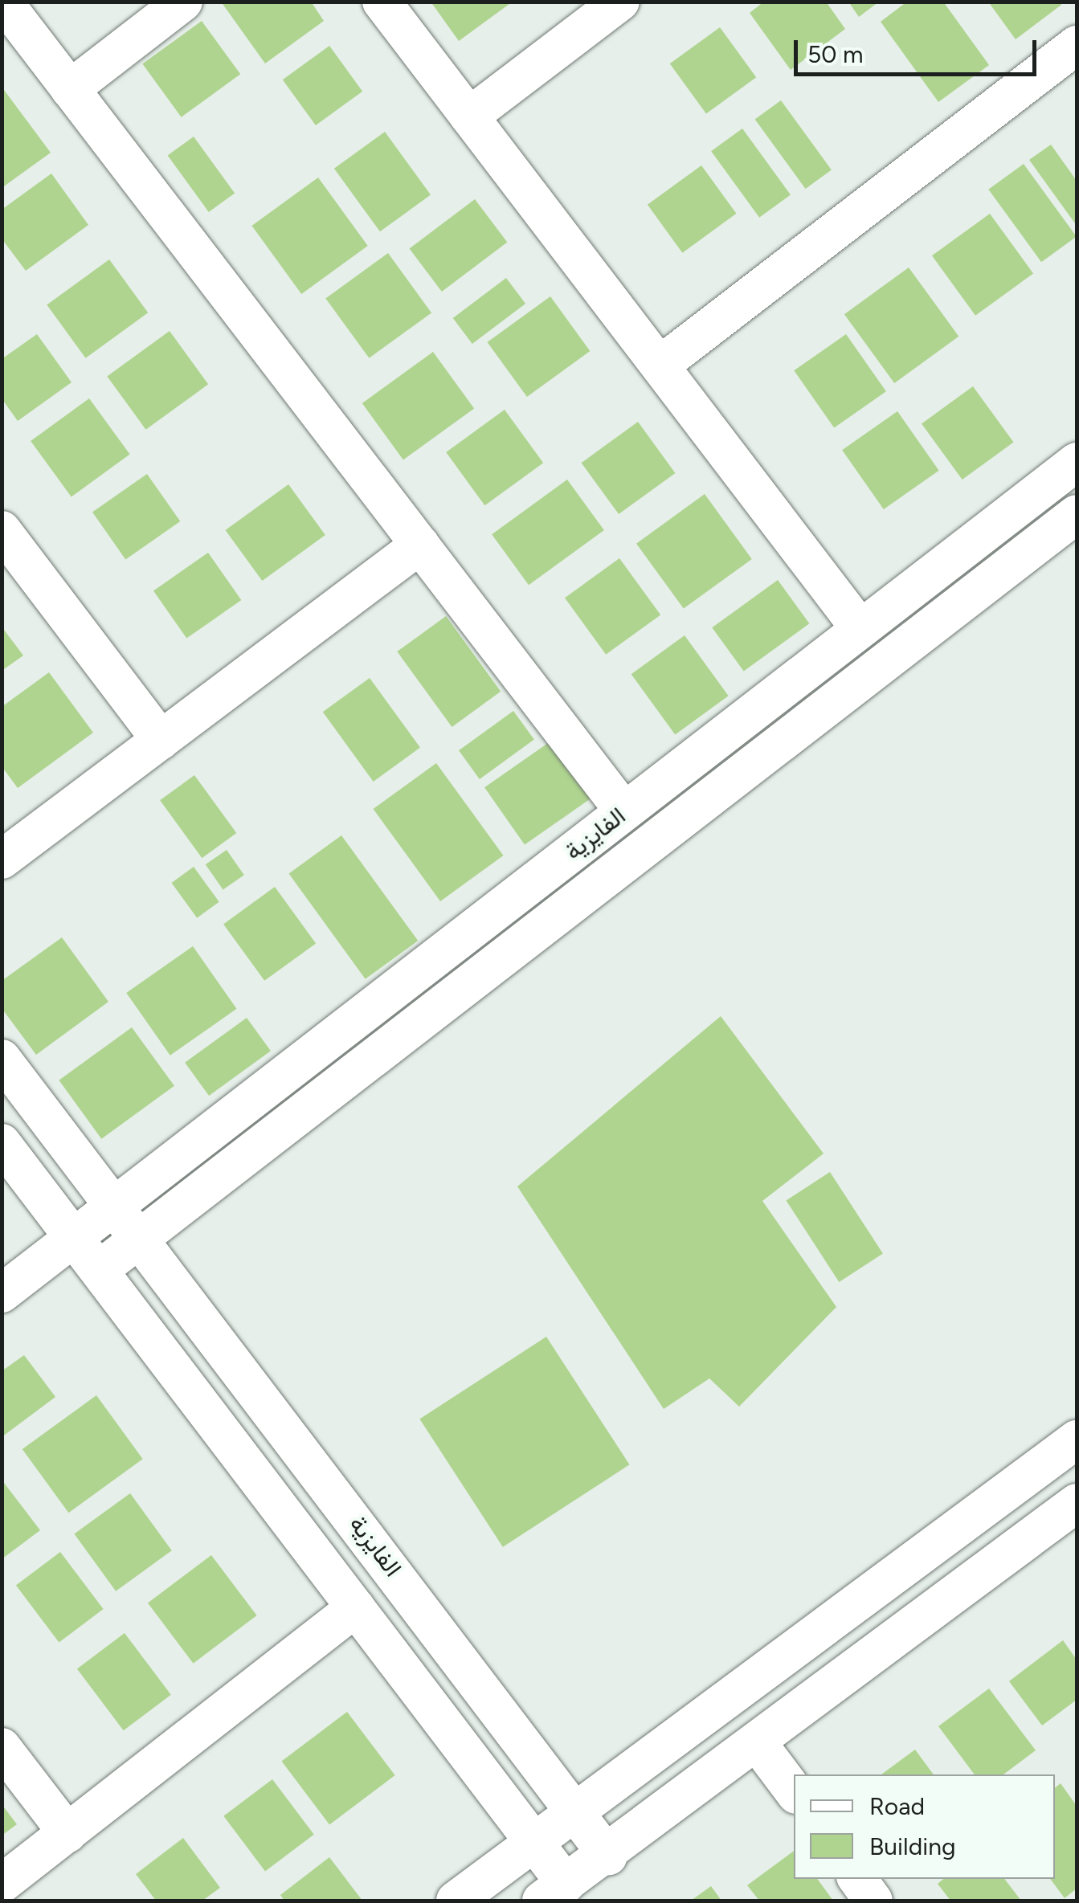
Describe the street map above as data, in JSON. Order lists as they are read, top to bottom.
{
  "streets": {
    "street": ["الفايزية"]
  },
  "legend": ["Road", "Building"],
  "scale_bar": "50 m"
}
